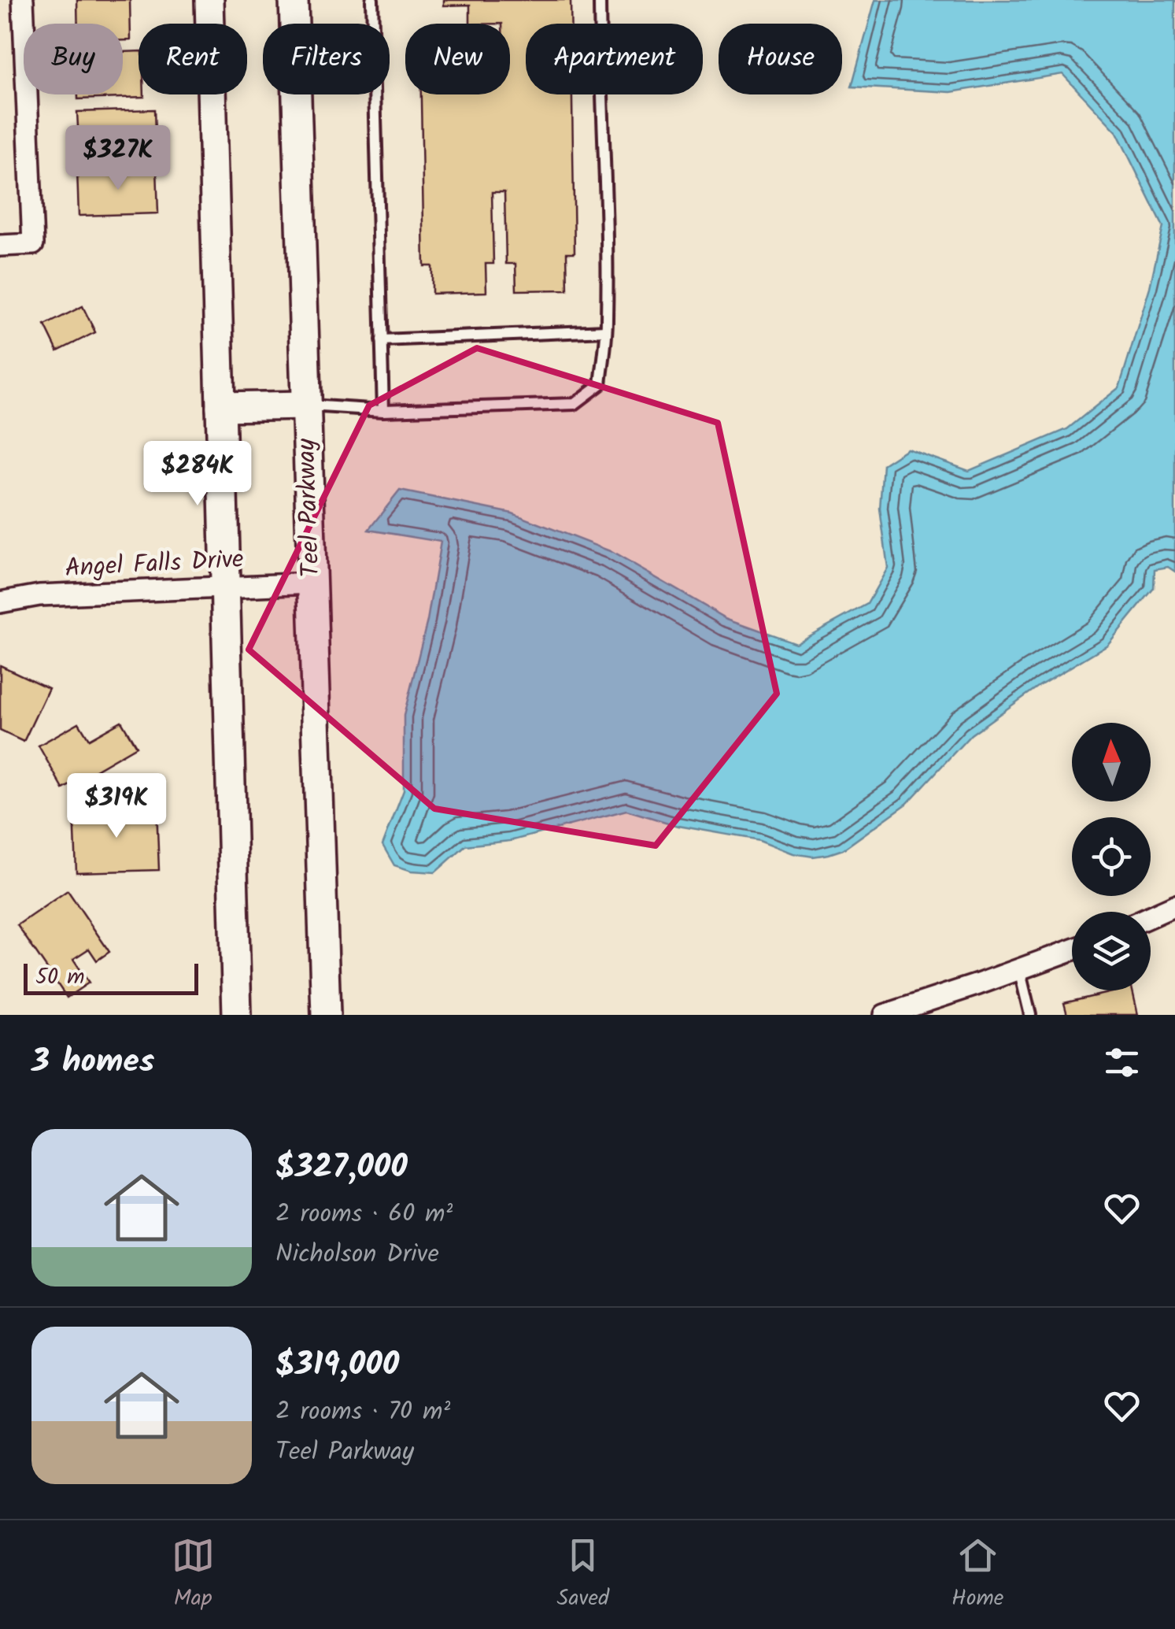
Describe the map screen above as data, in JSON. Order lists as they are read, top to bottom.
{
  "streets": {
    "main road": ["Teel Parkway"],
    "street": ["Angel Falls Drive"]
  },
  "crossings": [
    ["Teel Parkway", "Angel Falls Drive"]
  ],
  "scale_bar": "50 m",
  "north": "top",
  "page": {
    "chip": [
      "Buy",
      "Rent",
      "Filters",
      "New",
      "Apartment",
      "House"
    ],
    "price": ["$327K", "$284K", "$319K"],
    "scale": "50 m",
    "heading": "3 homes",
    "list": [
      {
        "name": "$327,000",
        "note": "2 rooms · 60 m² · Nicholson Drive"
      },
      {
        "name": "$319,000",
        "note": "2 rooms · 70 m² · Teel Parkway"
      }
    ],
    "tabs": ["Map", "Saved", "Home"]
  }
}
